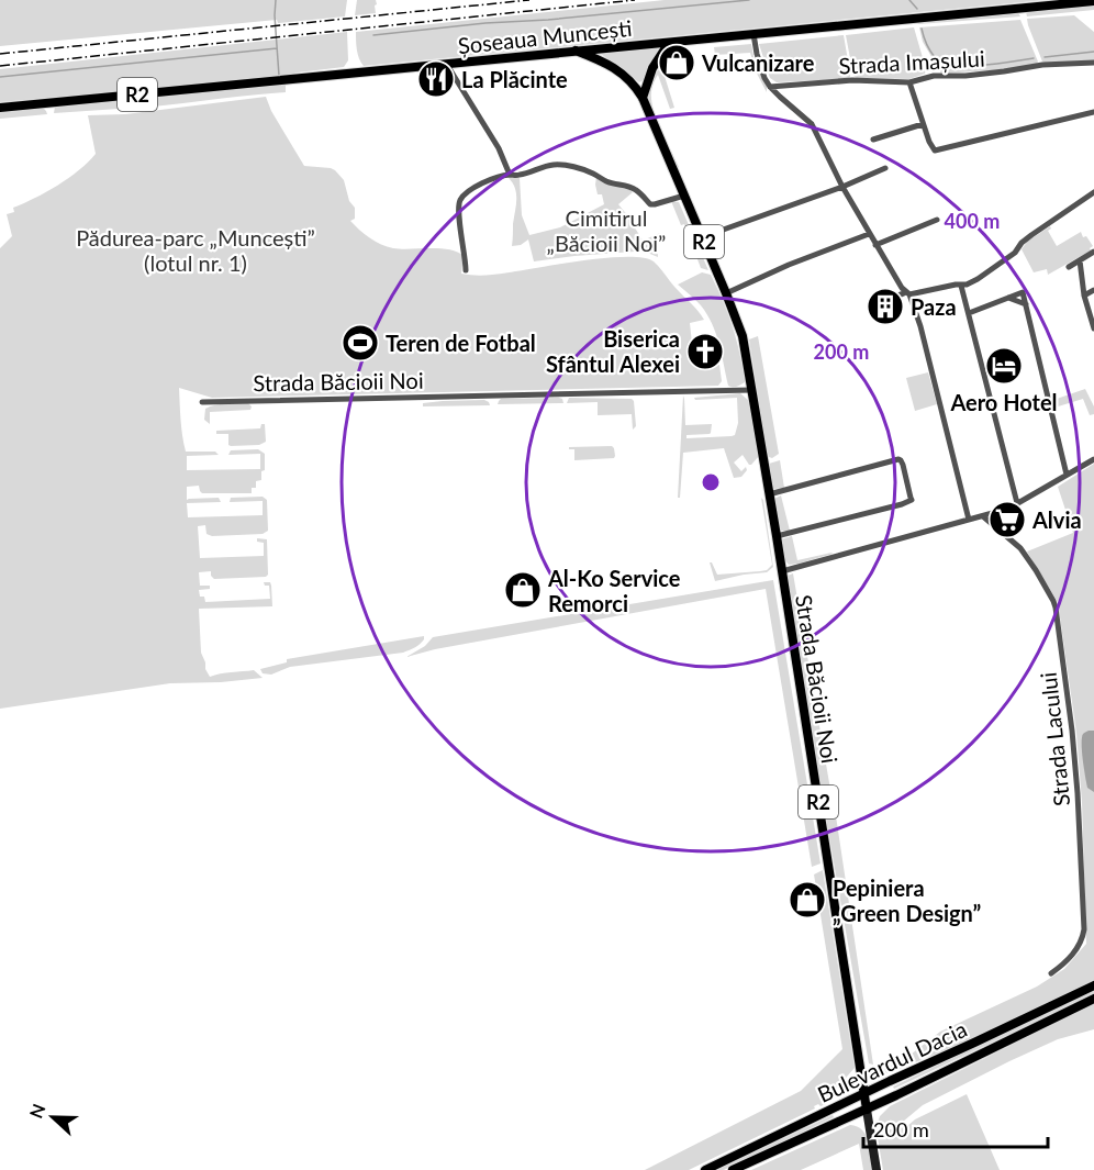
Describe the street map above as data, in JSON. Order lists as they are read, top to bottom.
{
  "streets": {
    "main road": [
      "Șoseaua Muncești",
      "R2",
      "Strada Băcioii Noi",
      "Bulevardul Dacia"
    ],
    "street": ["Strada Imașului", "Strada Lacului"]
  },
  "crossings": [
    ["Șoseaua Muncești", "Strada Băcioii Noi"],
    ["Strada Băcioii Noi", "Bulevardul Dacia"]
  ],
  "parks": ["Cimitirul „Băcioii Noi”", "Pădurea-parc „Muncești” (lotul nr. 1)"],
  "places": {
    "shop": ["Vulcanizare", "Al-Ko Service Remorci", "Pepiniera „Green Design”"],
    "restaurant": ["La Plăcinte"],
    "building": ["Paza"],
    "sports": ["Teren de Fotbal"],
    "church": ["Biserica Sfântul Alexei"],
    "hotel": ["Aero Hotel"],
    "supermarket": ["Alvia"]
  },
  "scale_bar": "200 m",
  "north": "left",
  "rings": ["400 m", "200 m"]
}
